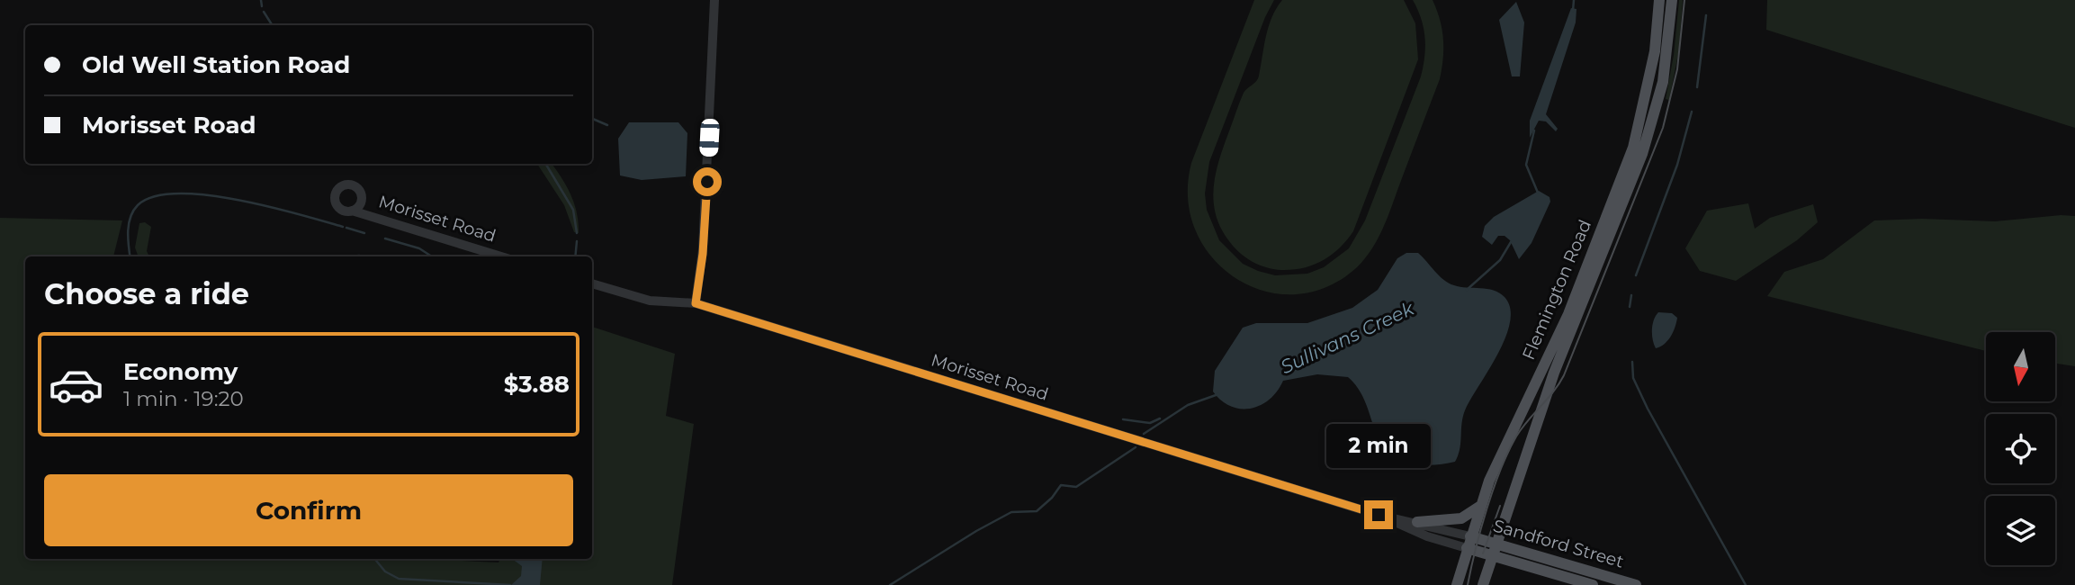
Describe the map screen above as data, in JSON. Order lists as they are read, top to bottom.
{
  "streets": {
    "main road": ["Flemington Road", "Sandford Street"],
    "street": ["Morisset Road"]
  },
  "crossings": [
    ["Morisset Road", "Flemington Road"],
    ["Morisset Road", "Sandford Street"],
    ["Flemington Road", "Sandford Street"]
  ],
  "water": ["Sullivans Creek"],
  "north": "bottom",
  "page": {
    "banner": ["Old Well Station Road", "Morisset Road"],
    "heading": "Choose a ride",
    "list": [
      {
        "name": "Economy",
        "note": "1 min · 19:20",
        "value": "$3.88"
      }
    ],
    "bubble": "2 min",
    "buttons": "Confirm"
  }
}
